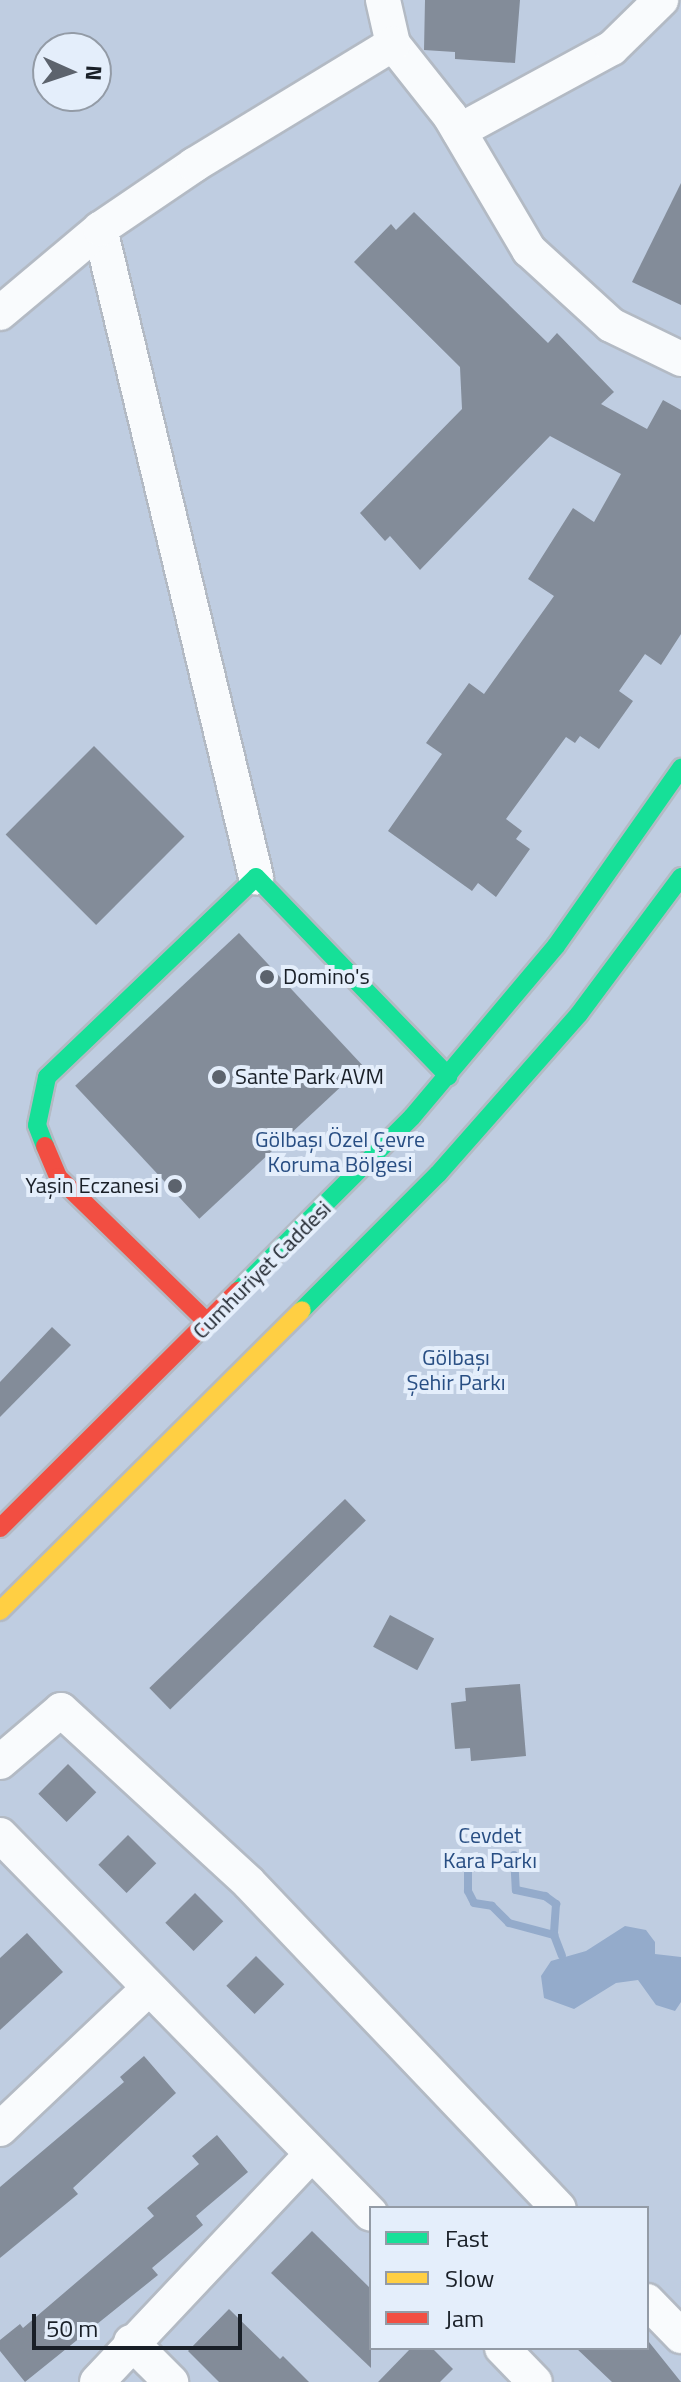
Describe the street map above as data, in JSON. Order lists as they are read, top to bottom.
{
  "streets": {
    "main road": ["Cumhuriyet Caddesi"]
  },
  "parks": ["Gölbaşı Özel Çevre Koruma Bölgesi", "Gölbaşı Şehir Parkı", "Cevdet Kara Parkı"],
  "places": ["Domino's", "Sante Park AVM", "Yaşin Eczanesi"],
  "legend": ["Fast", "Slow", "Jam"],
  "scale_bar": "50 m",
  "north": "right"
}
